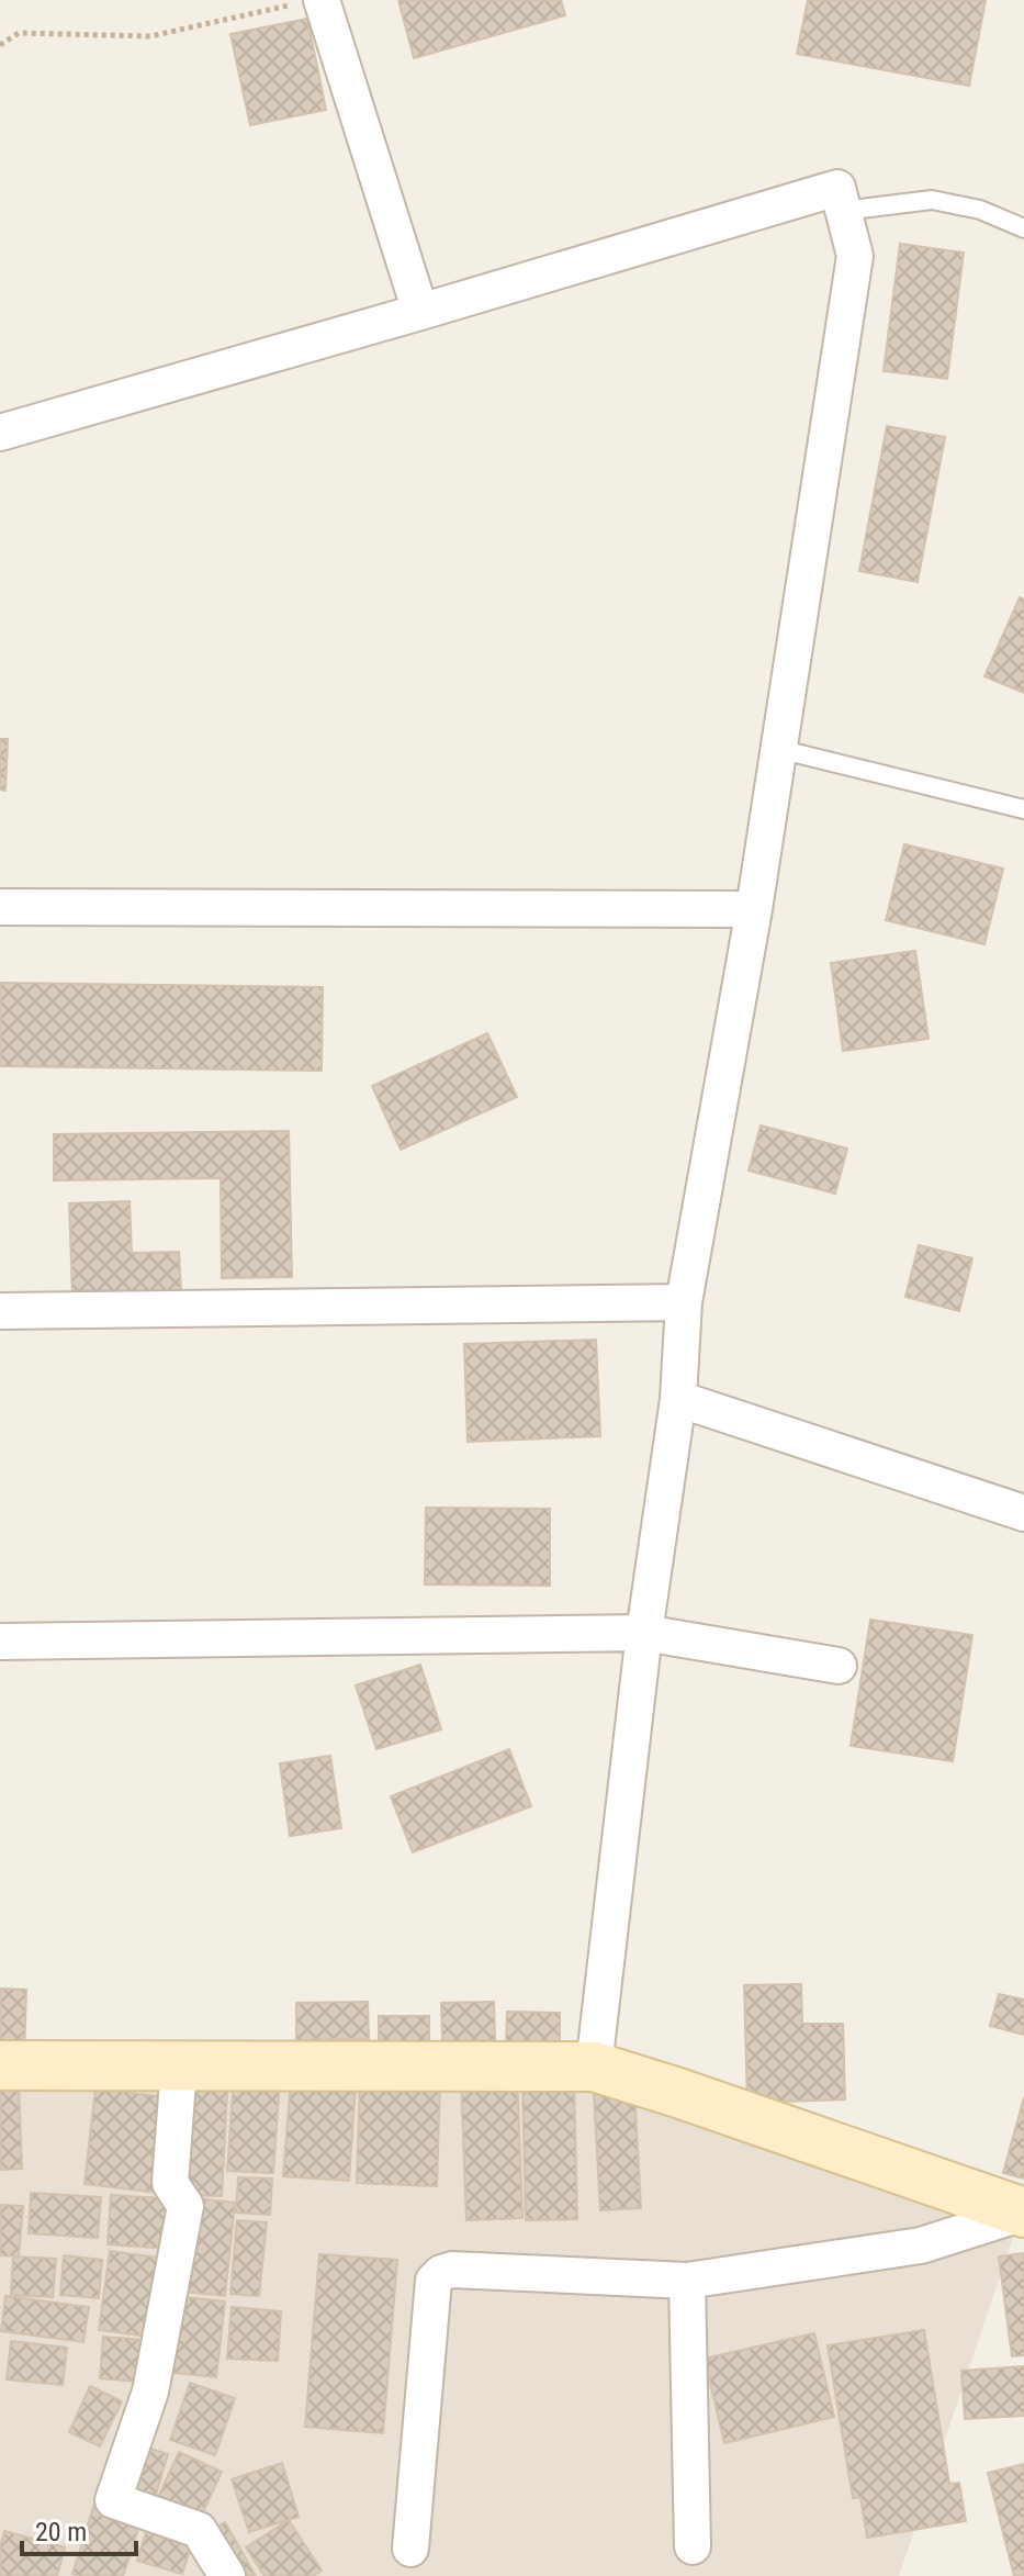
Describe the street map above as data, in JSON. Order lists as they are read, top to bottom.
{
  "scale_bar": "20 m"
}
